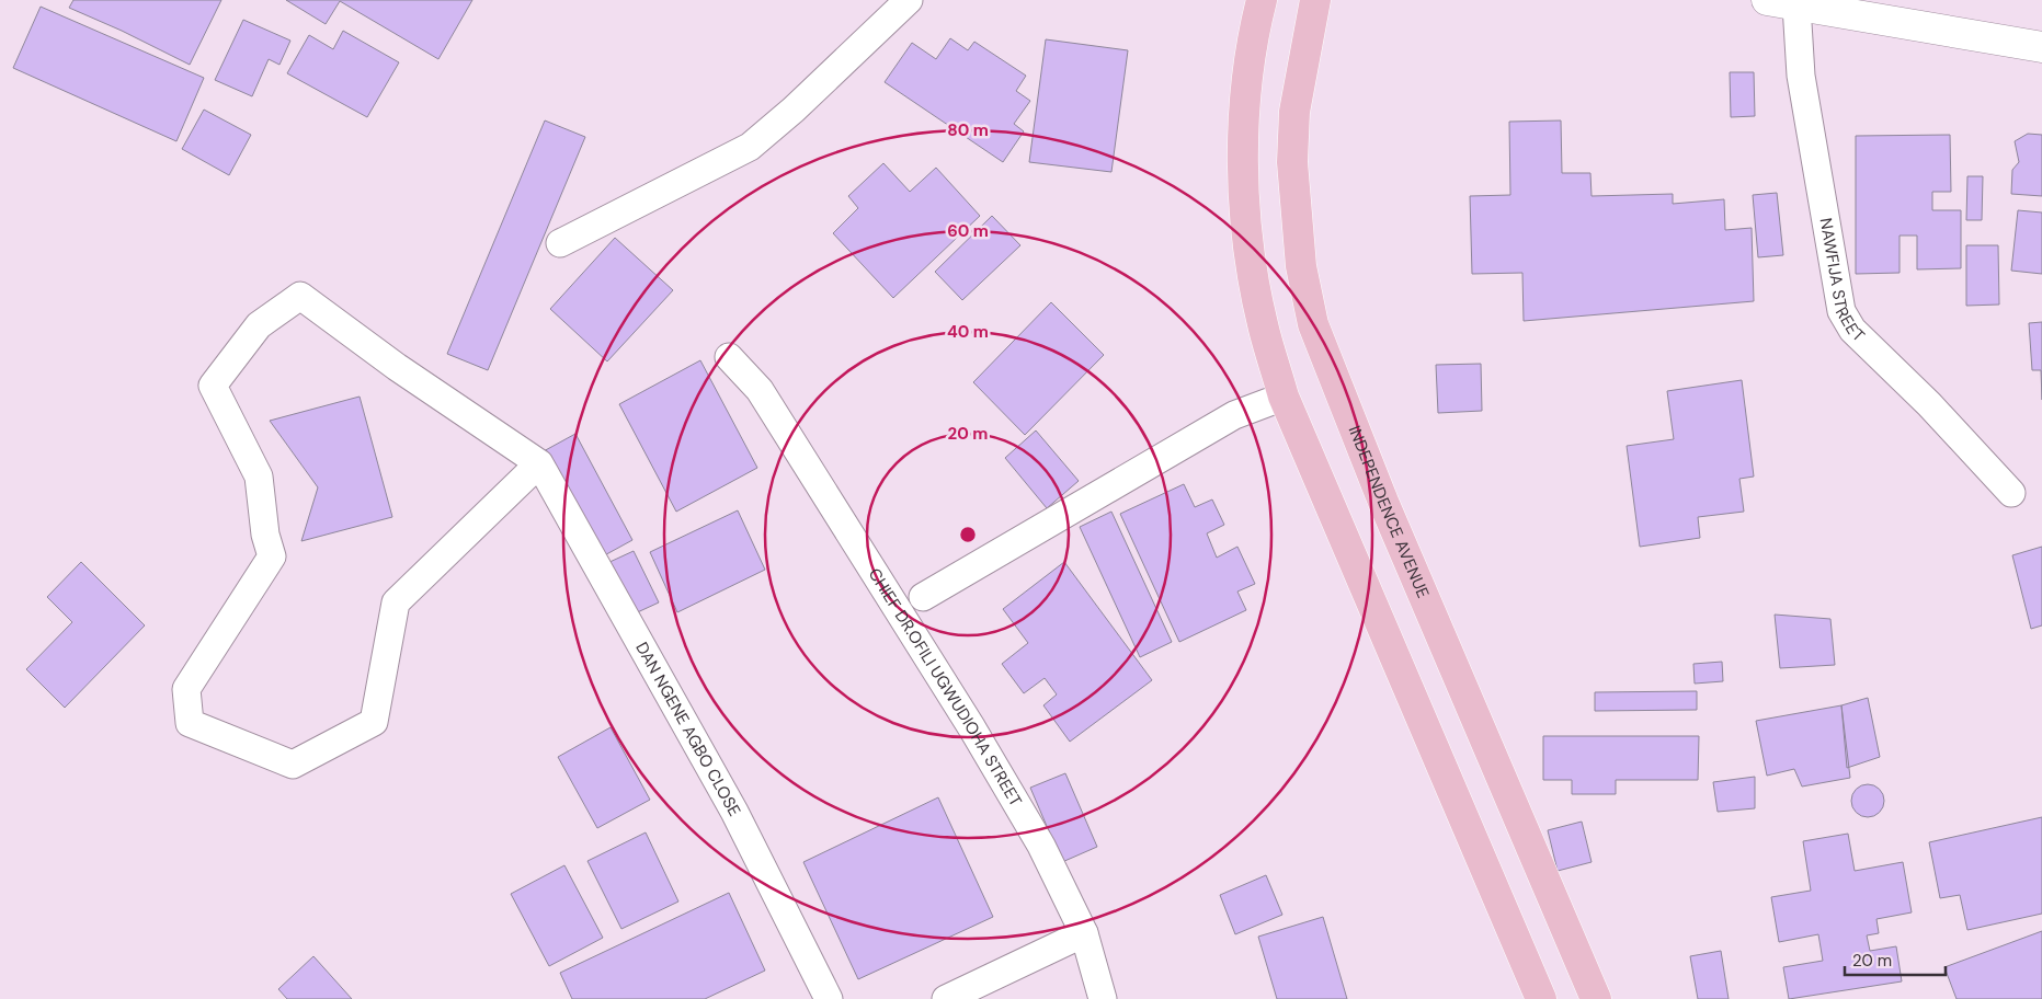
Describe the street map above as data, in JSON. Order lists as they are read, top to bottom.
{
  "streets": {
    "main road": ["INDEPENDENCE AVENUE"],
    "street": ["NAWFIJA STREET", "CHIEF DR.OFILI UGWUDIOHA STREET", "DAN NGENE AGBO CLOSE"]
  },
  "scale_bar": "20 m",
  "rings": [
    "80 m",
    "60 m",
    "40 m",
    "20 m"
  ]
}
